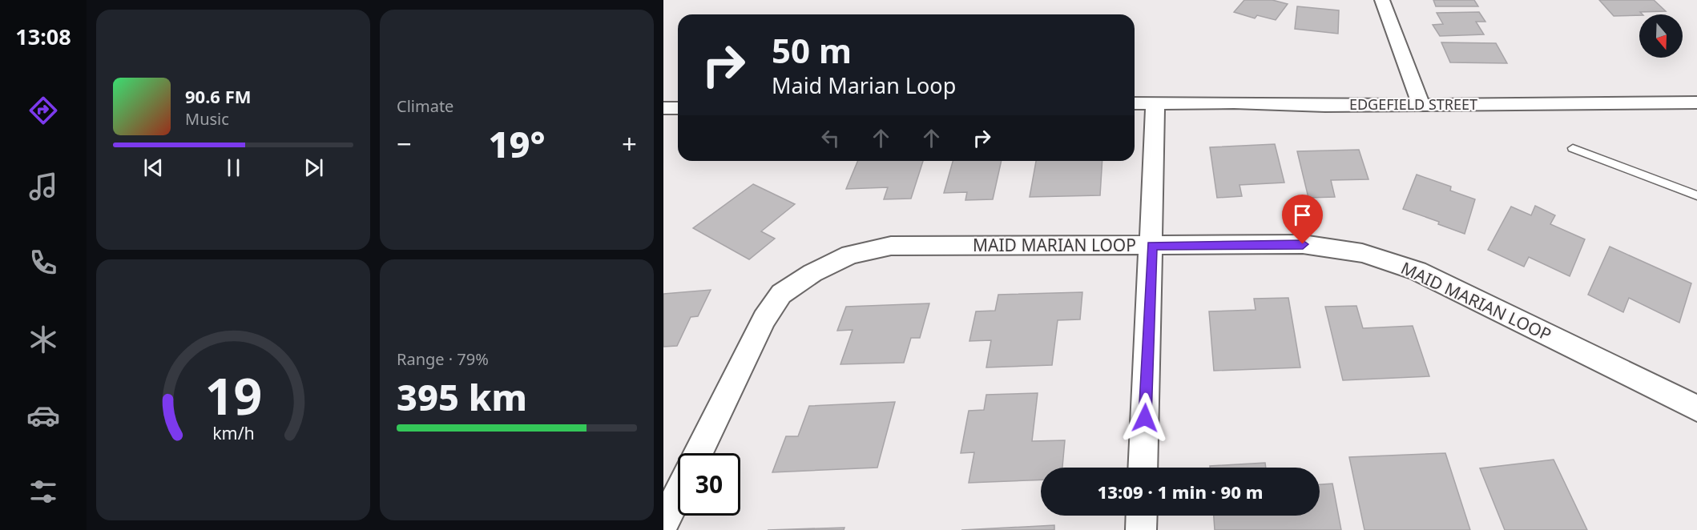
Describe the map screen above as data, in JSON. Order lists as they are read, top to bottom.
{
  "streets": {
    "street": ["EDGEFIELD STREET", "MAID MARIAN LOOP"]
  },
  "north": "bottom",
  "page": {
    "tabs": "13:08",
    "tile": [
      "Climate",
      ["Range · 79%", "395 km"]
    ],
    "turn": ["50 m", "Maid Marian Loop"],
    "song": ["90.6 FM", "Music"],
    "heat": ["−", "19°", "+"],
    "limit": "30",
    "trip": "13:09 · 1 min · 90 m",
    "gauge": ["19", "km/h"]
  }
}
